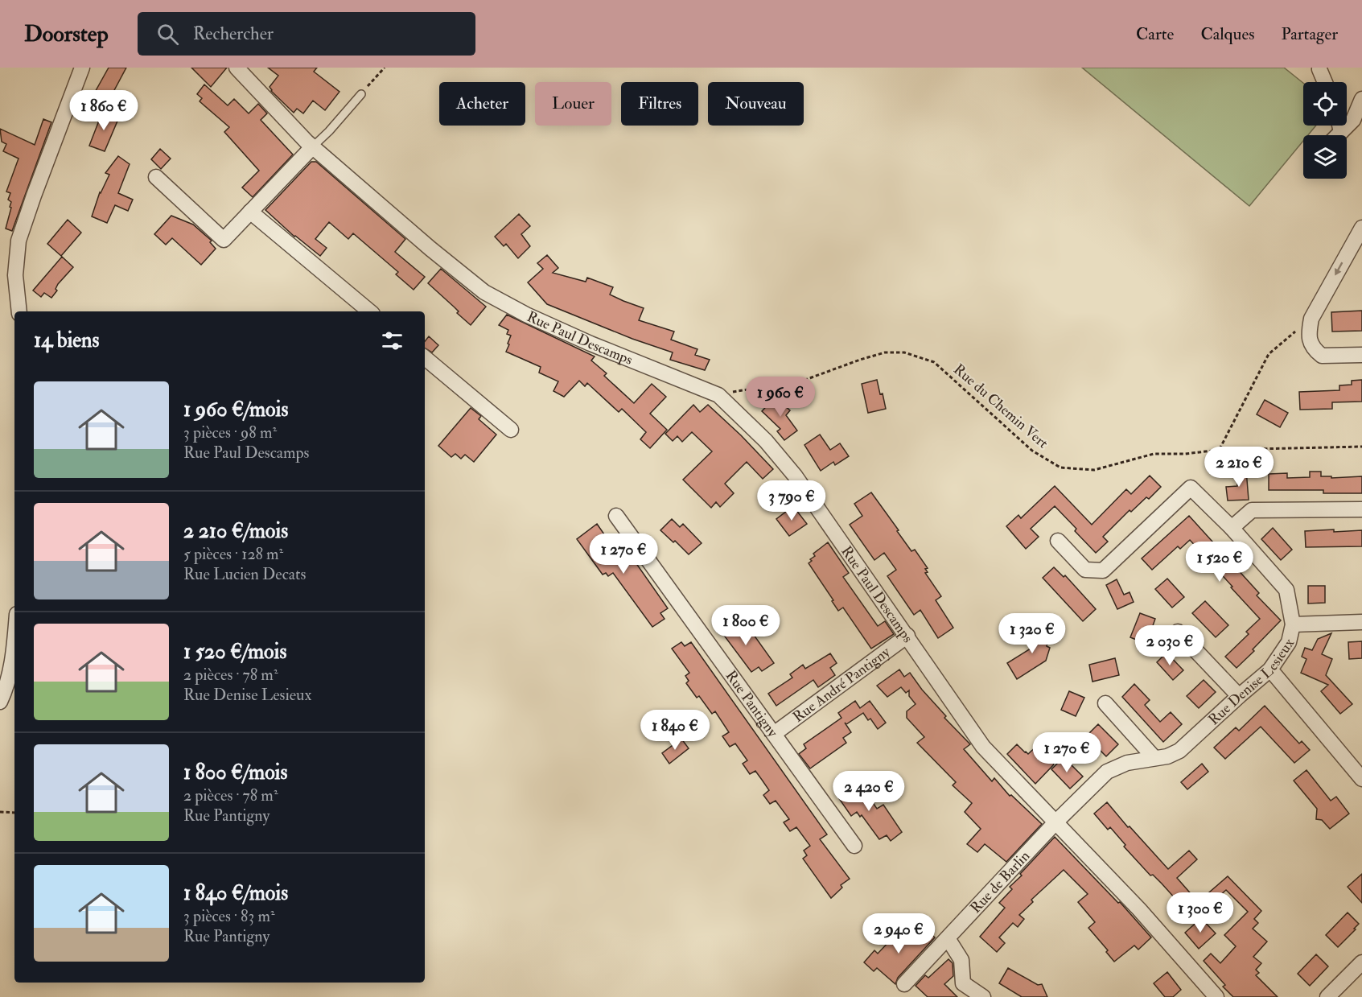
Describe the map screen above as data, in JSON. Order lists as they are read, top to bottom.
{
  "streets": {
    "street": [
      "Rue Paul Descamps",
      "Rue Denise Lesieux",
      "Rue André Pantigny",
      "Rue Pantigny",
      "Rue de Barlin"
    ],
    "path": ["Rue du Chemin Vert"]
  },
  "crossings": [
    ["Rue Paul Descamps", "Rue du Chemin Vert"],
    ["Rue Paul Descamps", "Rue Denise Lesieux"],
    ["Rue Paul Descamps", "Rue André Pantigny"],
    ["Rue Paul Descamps", "Rue de Barlin"],
    ["Rue Denise Lesieux", "Rue de Barlin"],
    ["Rue André Pantigny", "Rue Pantigny"]
  ],
  "page": {
    "header": "Doorstep",
    "search": "Rechercher",
    "nav": ["Carte", "Calques", "Partager"],
    "chip": [
      "Acheter",
      "Louer",
      "Filtres",
      "Nouveau"
    ],
    "price": [
      "1 860 €",
      "1 960 €",
      "2 210 €",
      "3 790 €",
      "1 270 €",
      "1 520 €",
      "1 800 €",
      "1 320 €",
      "2 030 €",
      "1 840 €",
      "1 270 €",
      "2 420 €",
      "1 300 €",
      "2 940 €"
    ],
    "heading": "14 biens",
    "list": [
      {
        "name": "1 960 €/mois",
        "note": "3 pièces · 98 m² · Rue Paul Descamps"
      },
      {
        "name": "2 210 €/mois",
        "note": "5 pièces · 128 m² · Rue Lucien Decats"
      },
      {
        "name": "1 520 €/mois",
        "note": "2 pièces · 78 m² · Rue Denise Lesieux"
      },
      {
        "name": "1 800 €/mois",
        "note": "2 pièces · 78 m² · Rue Pantigny"
      },
      {
        "name": "1 840 €/mois",
        "note": "3 pièces · 83 m² · Rue Pantigny"
      }
    ]
  }
}
